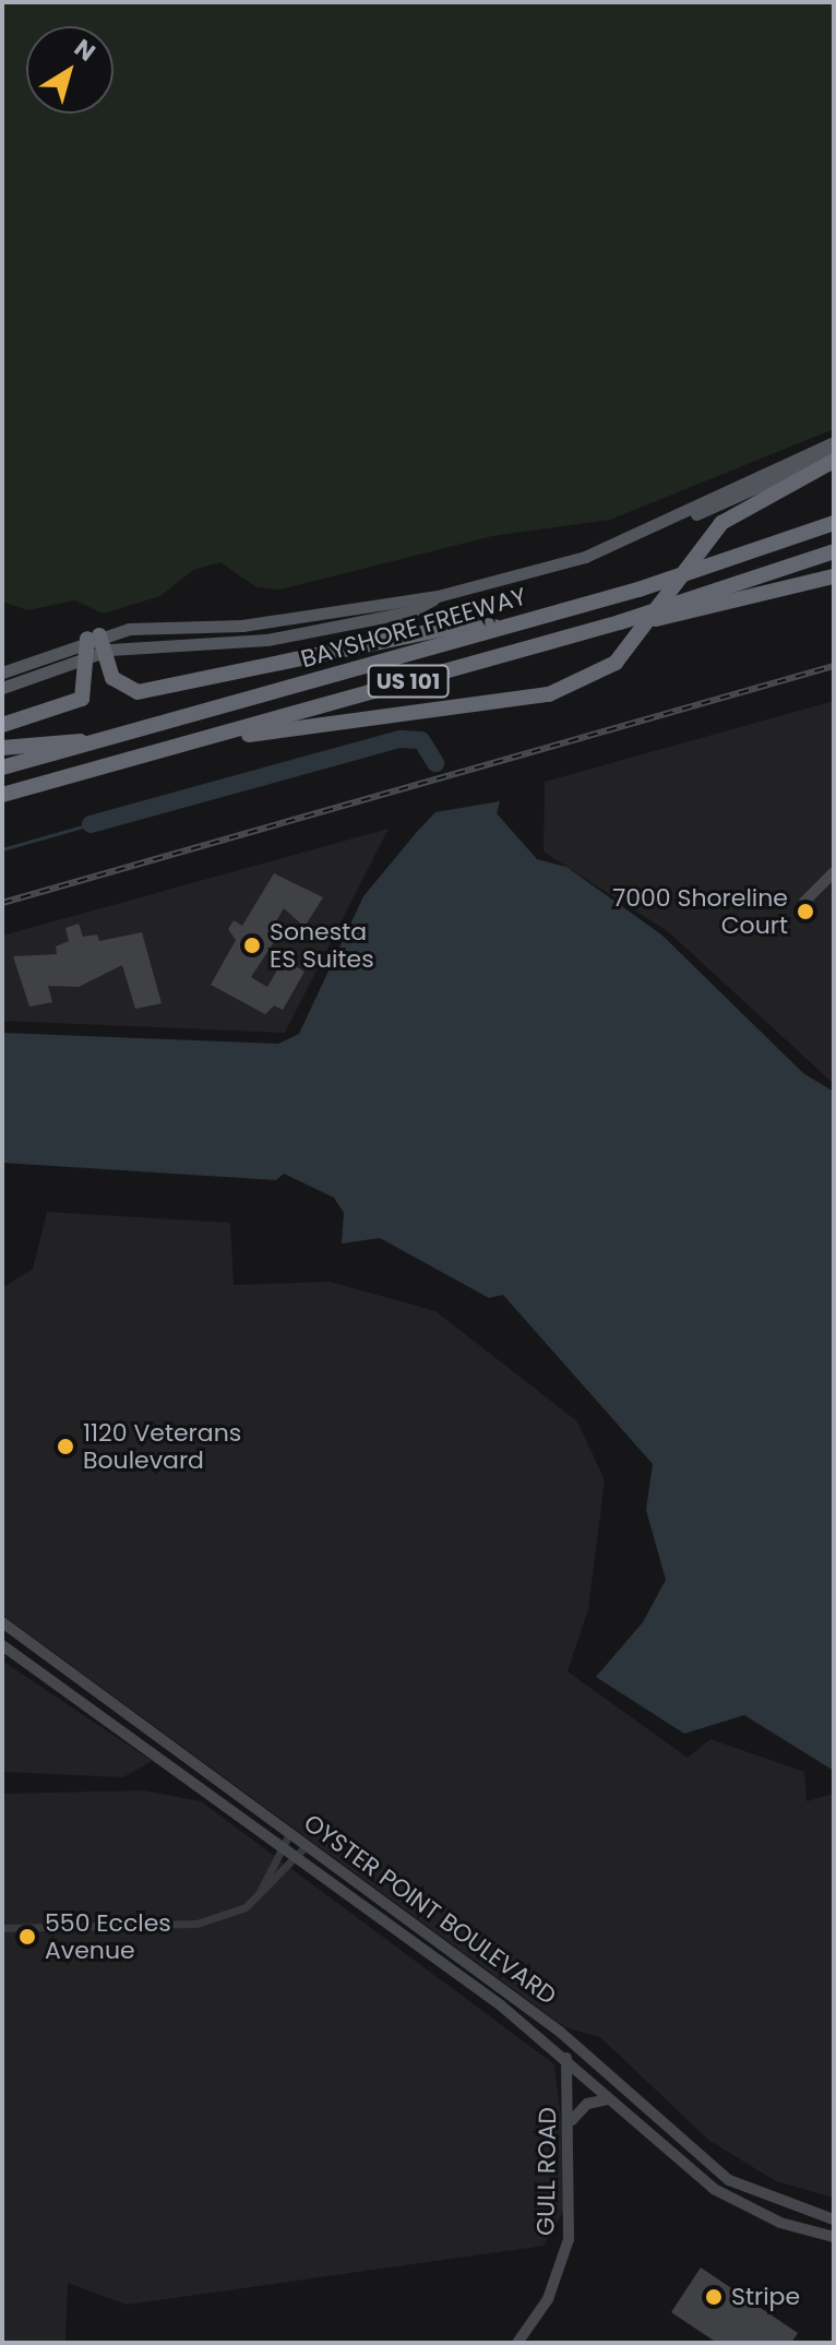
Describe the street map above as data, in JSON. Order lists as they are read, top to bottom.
{
  "streets": {
    "highway": ["BAYSHORE FREEWAY", "US 101"],
    "street": ["OYSTER POINT BOULEVARD", "GULL ROAD"]
  },
  "crossings": [
    ["OYSTER POINT BOULEVARD", "GULL ROAD"]
  ],
  "places": [
    "7000 Shoreline Court",
    "Sonesta ES Suites",
    "1120 Veterans Boulevard",
    "550 Eccles Avenue",
    "Stripe"
  ],
  "north": "top right"
}
